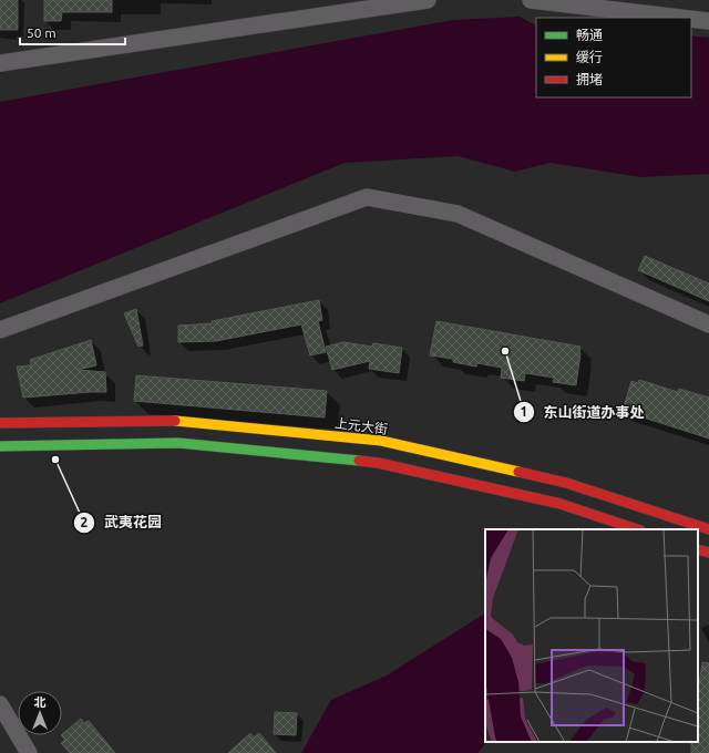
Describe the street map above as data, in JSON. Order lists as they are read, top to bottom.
{
  "streets": {
    "main road": ["上元大街"]
  },
  "places": ["东山街道办事处", "武夷花园"],
  "legend": ["畅通", "缓行", "拥堵"],
  "scale_bar": "50 m",
  "north": "top"
}
